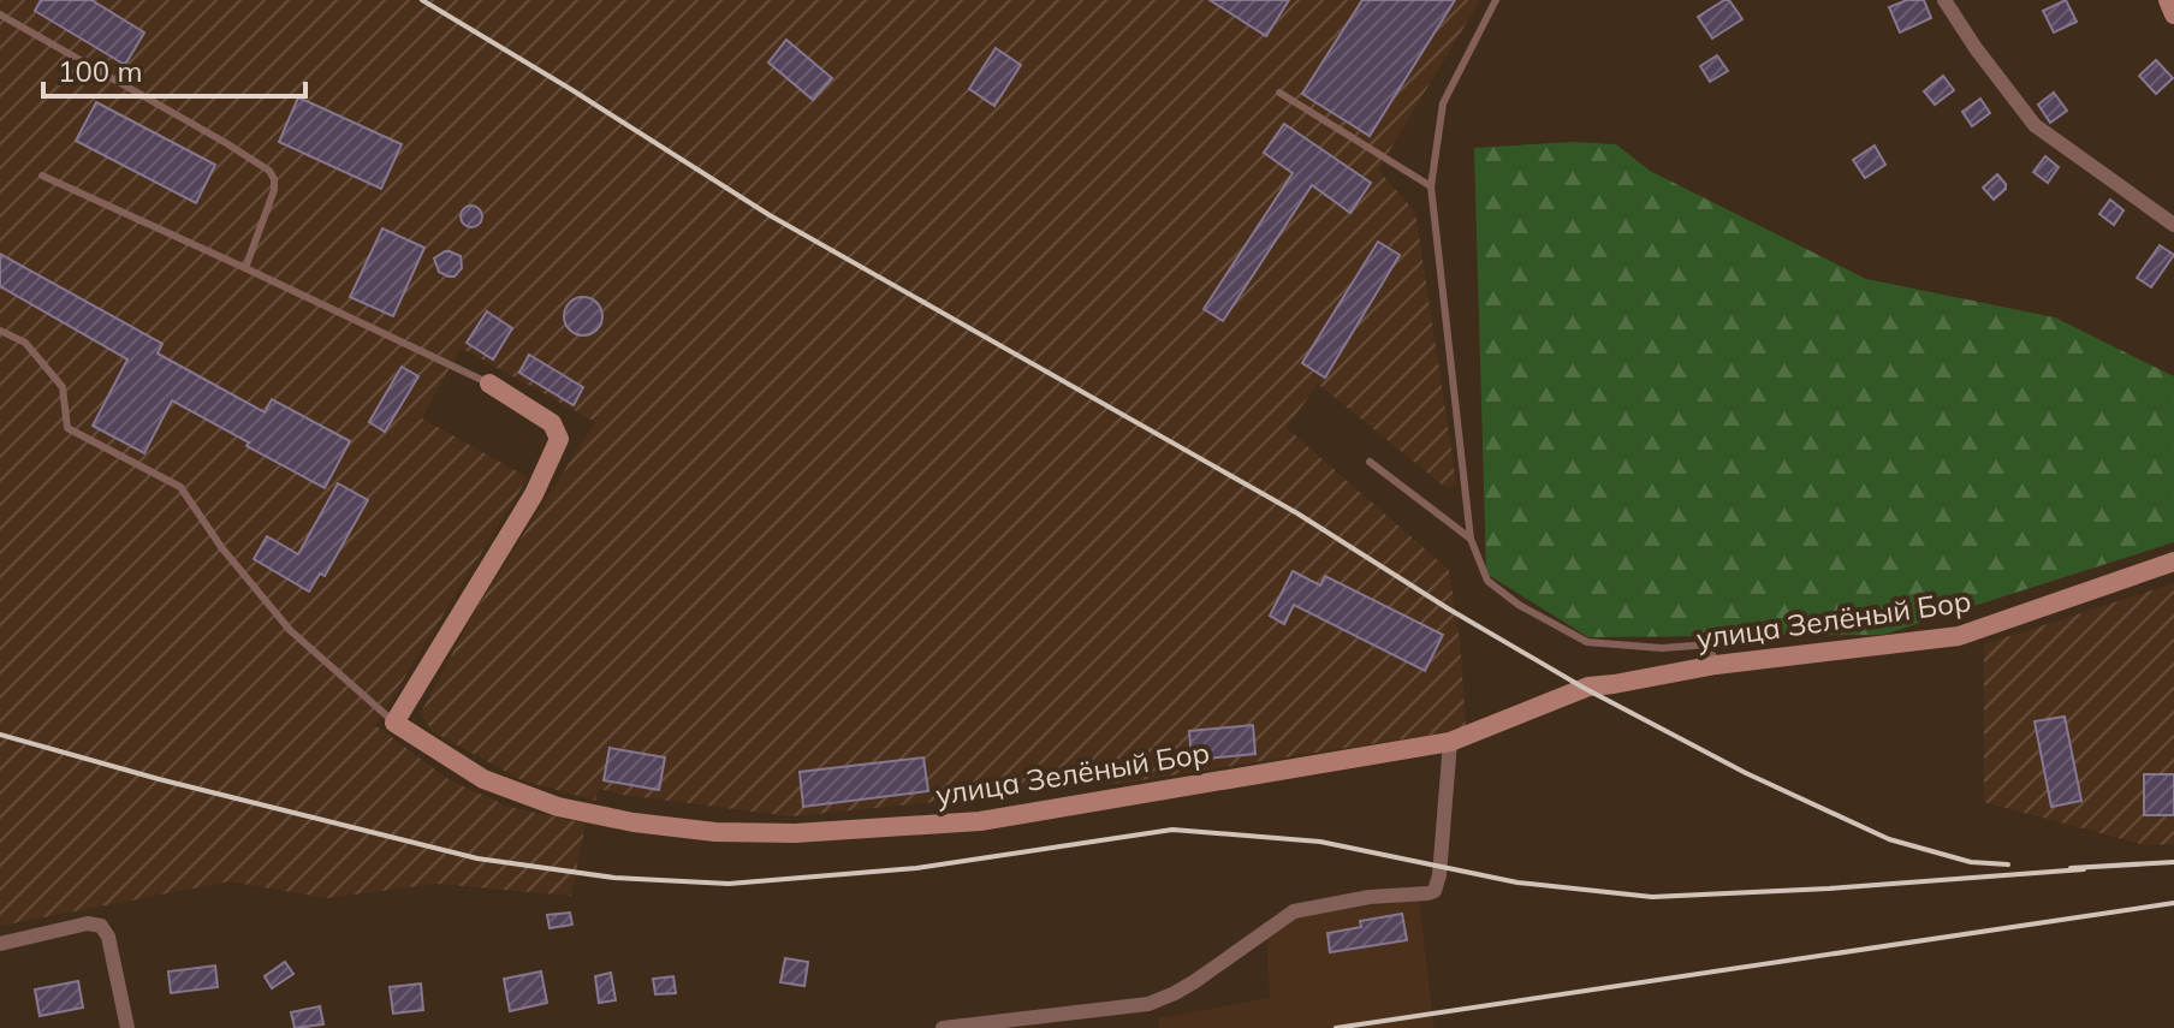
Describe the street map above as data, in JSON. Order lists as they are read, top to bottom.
{
  "streets": {
    "street": ["улица Зелёный Бор"]
  },
  "scale_bar": "100 m"
}
